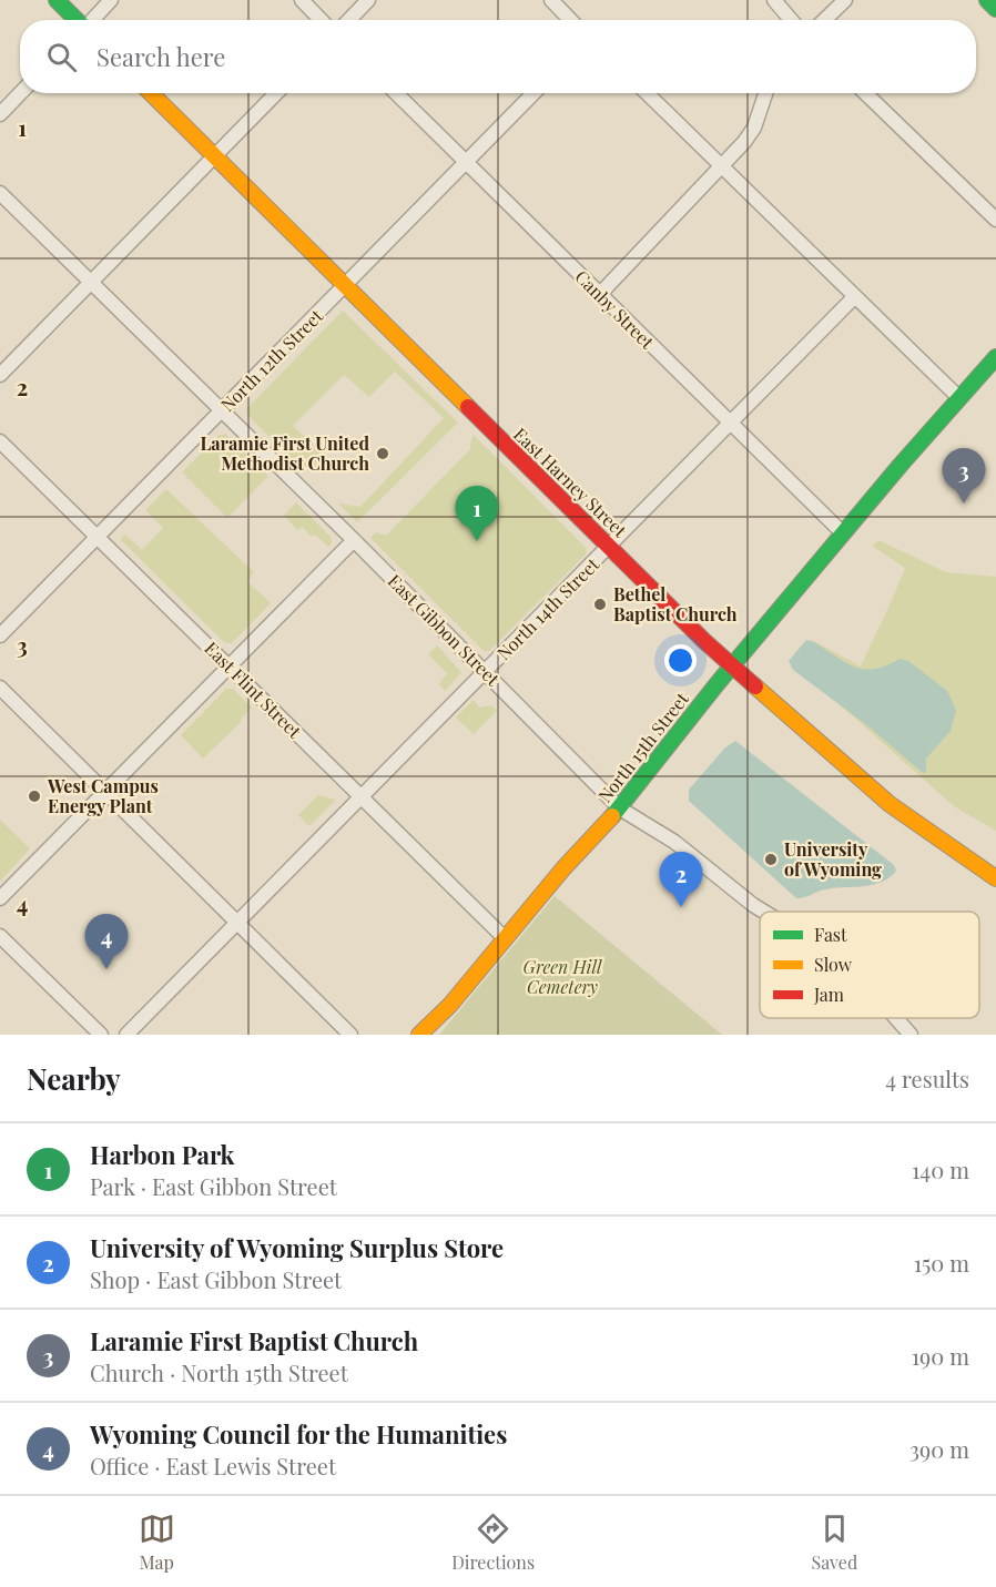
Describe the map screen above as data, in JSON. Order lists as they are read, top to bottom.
{
  "streets": {
    "main road": ["East Harney Street", "North 15th Street"],
    "street": [
      "Canby Street",
      "North 12th Street",
      "North 14th Street",
      "East Gibbon Street",
      "East Flint Street"
    ]
  },
  "crossings": [
    ["Canby Street", "North 12th Street"],
    ["Canby Street", "North 14th Street"],
    ["Canby Street", "North 15th Street"],
    ["North 12th Street", "East Harney Street"],
    ["North 12th Street", "East Gibbon Street"],
    ["North 12th Street", "East Flint Street"],
    ["East Harney Street", "North 14th Street"],
    ["East Harney Street", "North 15th Street"],
    ["North 14th Street", "East Gibbon Street"],
    ["North 14th Street", "East Flint Street"],
    ["East Gibbon Street", "North 15th Street"],
    ["East Flint Street", "North 15th Street"]
  ],
  "parks": ["Green Hill Cemetery"],
  "places": [
    "Laramie First United Methodist Church",
    "Bethel Baptist Church",
    "West Campus Energy Plant",
    "University of Wyoming"
  ],
  "legend": ["Fast", "Slow", "Jam"],
  "page": {
    "search": "Search here",
    "pins": [
      "3",
      "1",
      "2",
      "4"
    ],
    "heading": ["Nearby", "4 results"],
    "list": [
      {
        "mark": "1",
        "name": "Harbon Park",
        "note": "Park · East Gibbon Street",
        "value": "140 m"
      },
      {
        "mark": "2",
        "name": "University of Wyoming Surplus Store",
        "note": "Shop · East Gibbon Street",
        "value": "150 m"
      },
      {
        "mark": "3",
        "name": "Laramie First Baptist Church",
        "note": "Church · North 15th Street",
        "value": "190 m"
      },
      {
        "mark": "4",
        "name": "Wyoming Council for the Humanities",
        "note": "Office · East Lewis Street",
        "value": "390 m"
      }
    ],
    "nav": ["Map", "Directions", "Saved"]
  },
  "grid": {
    "rows": [
      "1",
      "2",
      "3",
      "4"
    ]
  }
}
